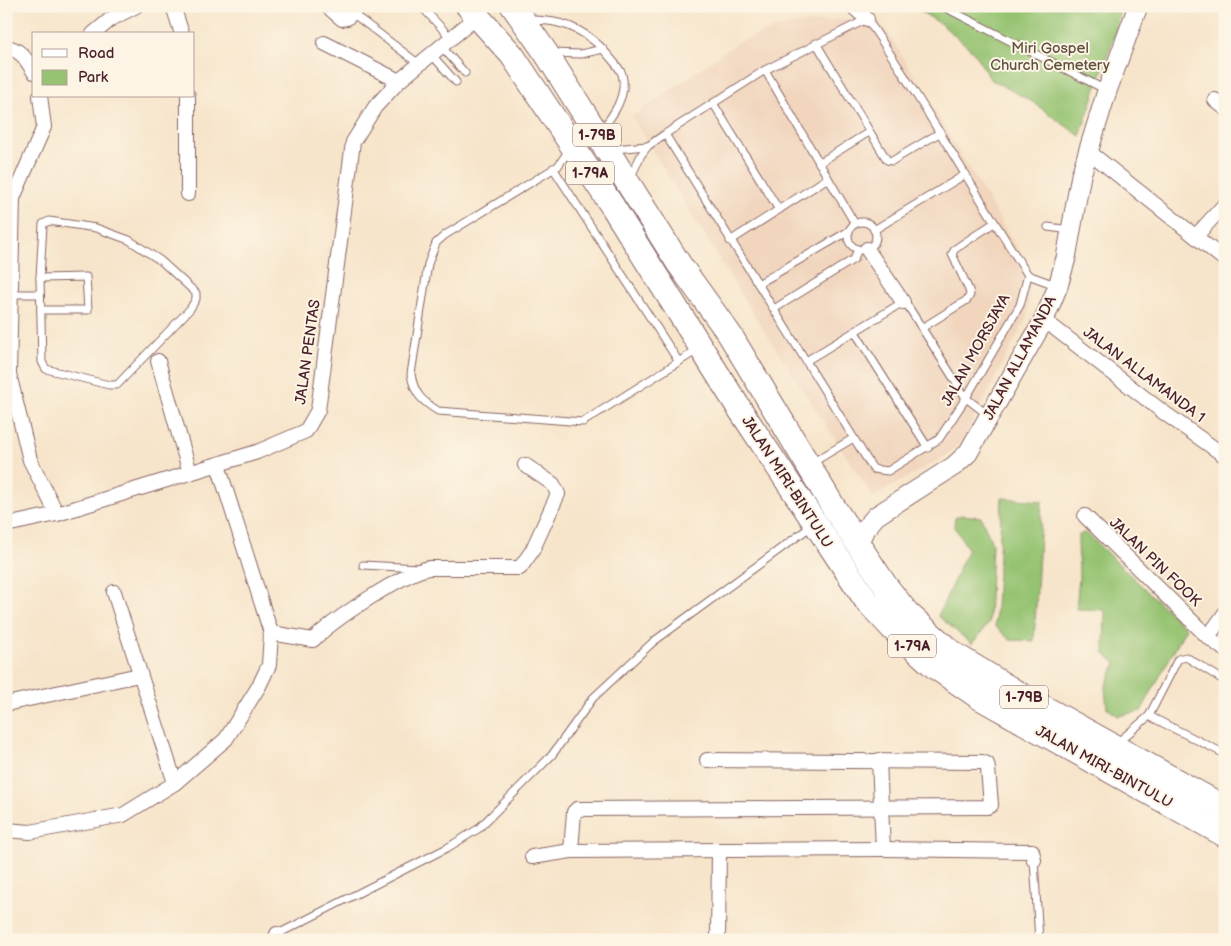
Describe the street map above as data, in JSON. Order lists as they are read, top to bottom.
{
  "streets": {
    "highway": ["1-79B", "1-79A", "JALAN MIRI-BINTULU"],
    "street": [
      "JALAN PENTAS",
      "JALAN ALLAMANDA",
      "JALAN ALLAMANDA 1",
      "JALAN PIN FOOK"
    ],
    "lane": ["JALAN MORSJAYA"]
  },
  "crossings": [
    ["JALAN PENTAS", "JALAN MIRI-BINTULU"],
    ["JALAN ALLAMANDA", "JALAN ALLAMANDA 1"],
    ["JALAN ALLAMANDA", "JALAN MIRI-BINTULU"]
  ],
  "parks": ["Miri Gospel Church Cemetery"],
  "legend": ["Road", "Park"]
}
